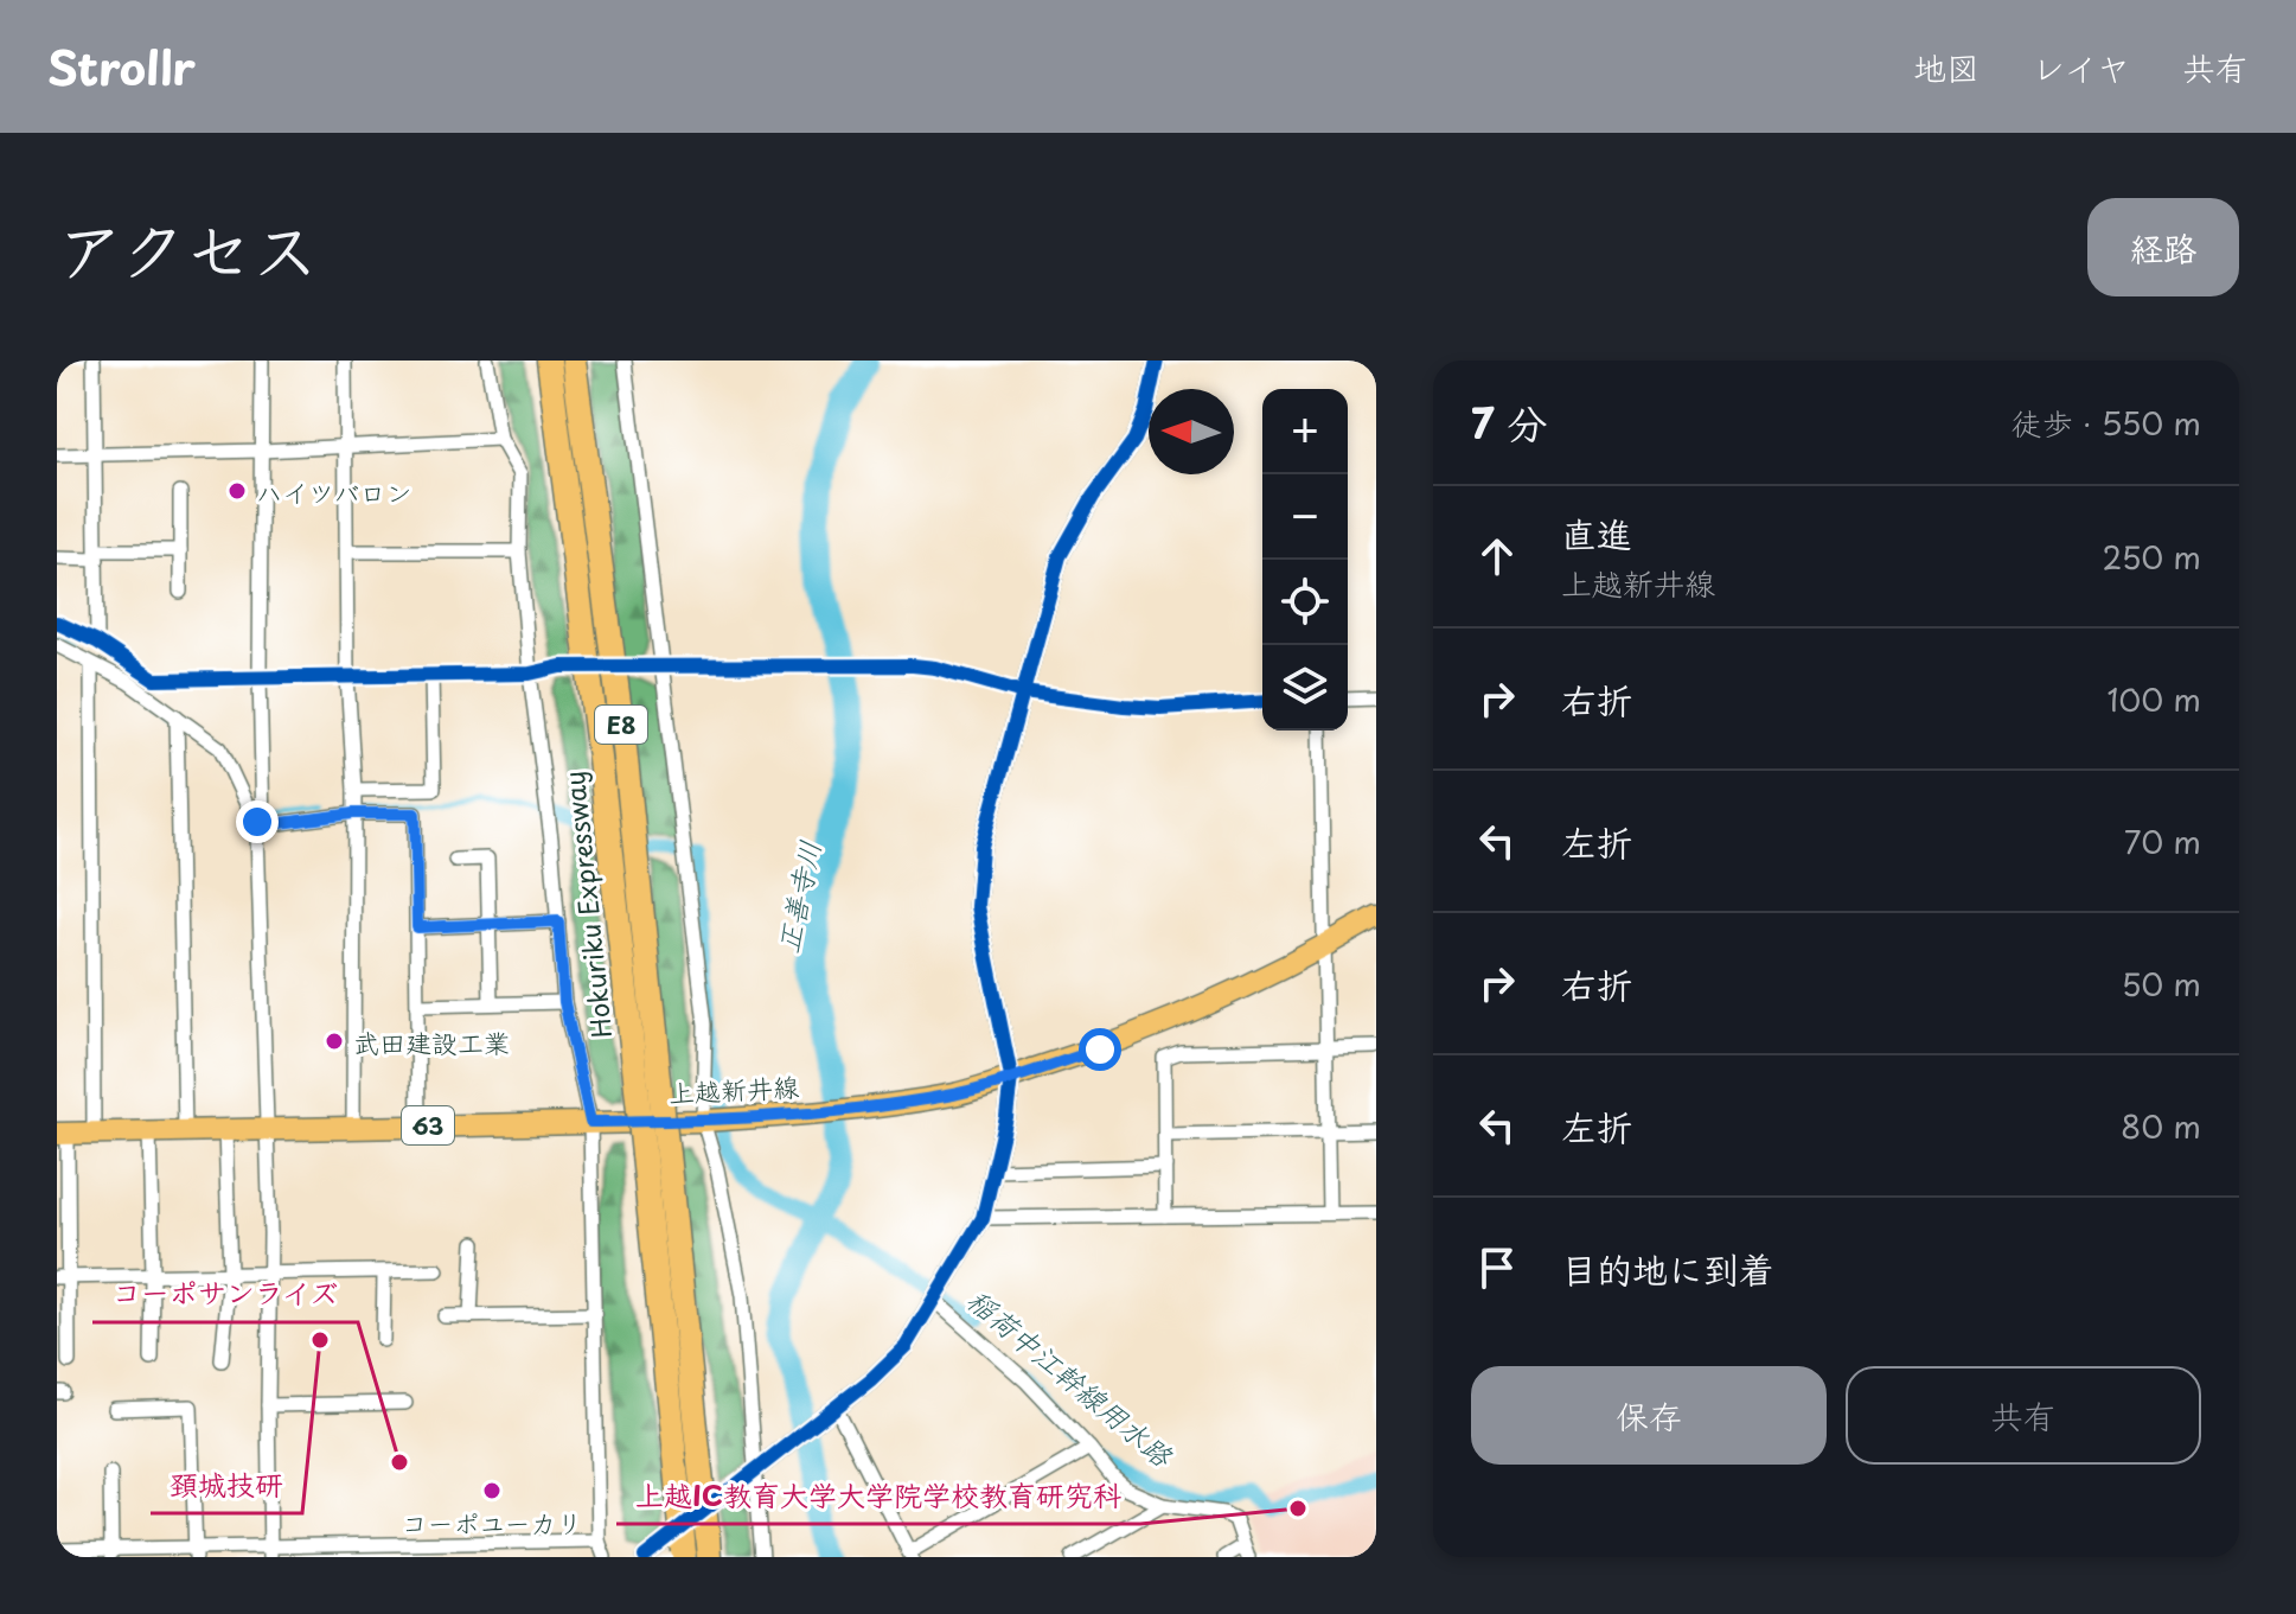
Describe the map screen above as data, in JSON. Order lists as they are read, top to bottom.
{
  "streets": {
    "highway": ["E8", "Hokuriku Expressway"],
    "main road": ["上越新井線", "63"]
  },
  "water": ["正善寺川", "稲荷中江幹線用水路"],
  "places": [
    "ハイツバロン",
    "武田建設工業",
    "頚城技研",
    "コーポサンライズ",
    "コーポユーカリ",
    "上越IC教育大学大学院学校教育研究科"
  ],
  "north": "left",
  "page": {
    "header": "Strollr",
    "nav": ["地図", "レイヤ", "共有"],
    "title": "アクセス",
    "buttons": [
      "経路",
      ["保存", "共有"]
    ],
    "heading": ["7 分", "徒歩 · 550 m"],
    "map_buttons": ["+", "−"],
    "list": [
      ["直進", "上越新井線", "250 m"],
      ["右折", "100 m"],
      ["左折", "70 m"],
      ["右折", "50 m"],
      ["左折", "80 m"],
      "目的地に到着"
    ]
  }
}
